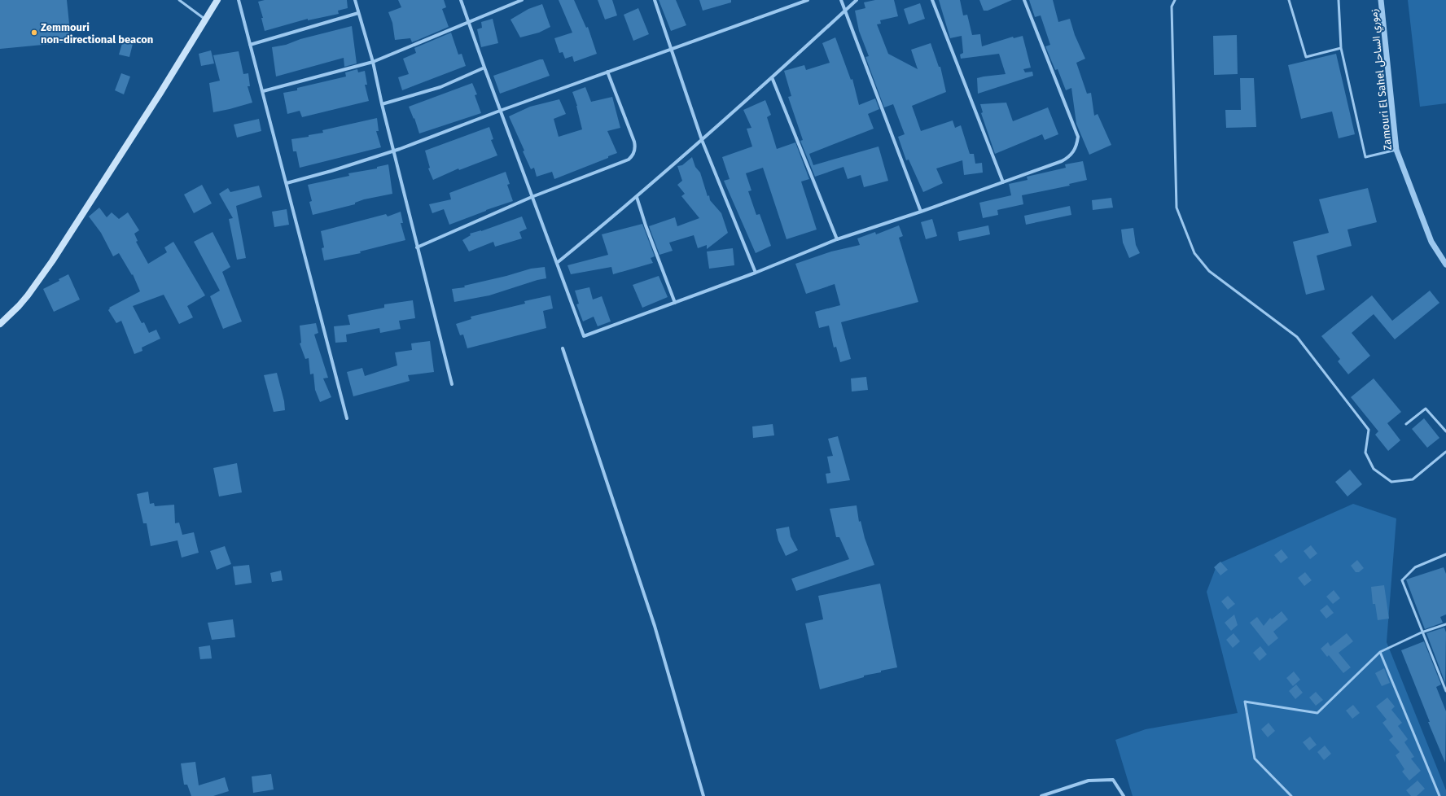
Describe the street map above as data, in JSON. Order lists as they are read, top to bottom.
{
  "streets": {
    "street": ["Zamouri El Sahel زموري الساحل"]
  },
  "places": ["Zemmouri non-directional beacon"]
}
